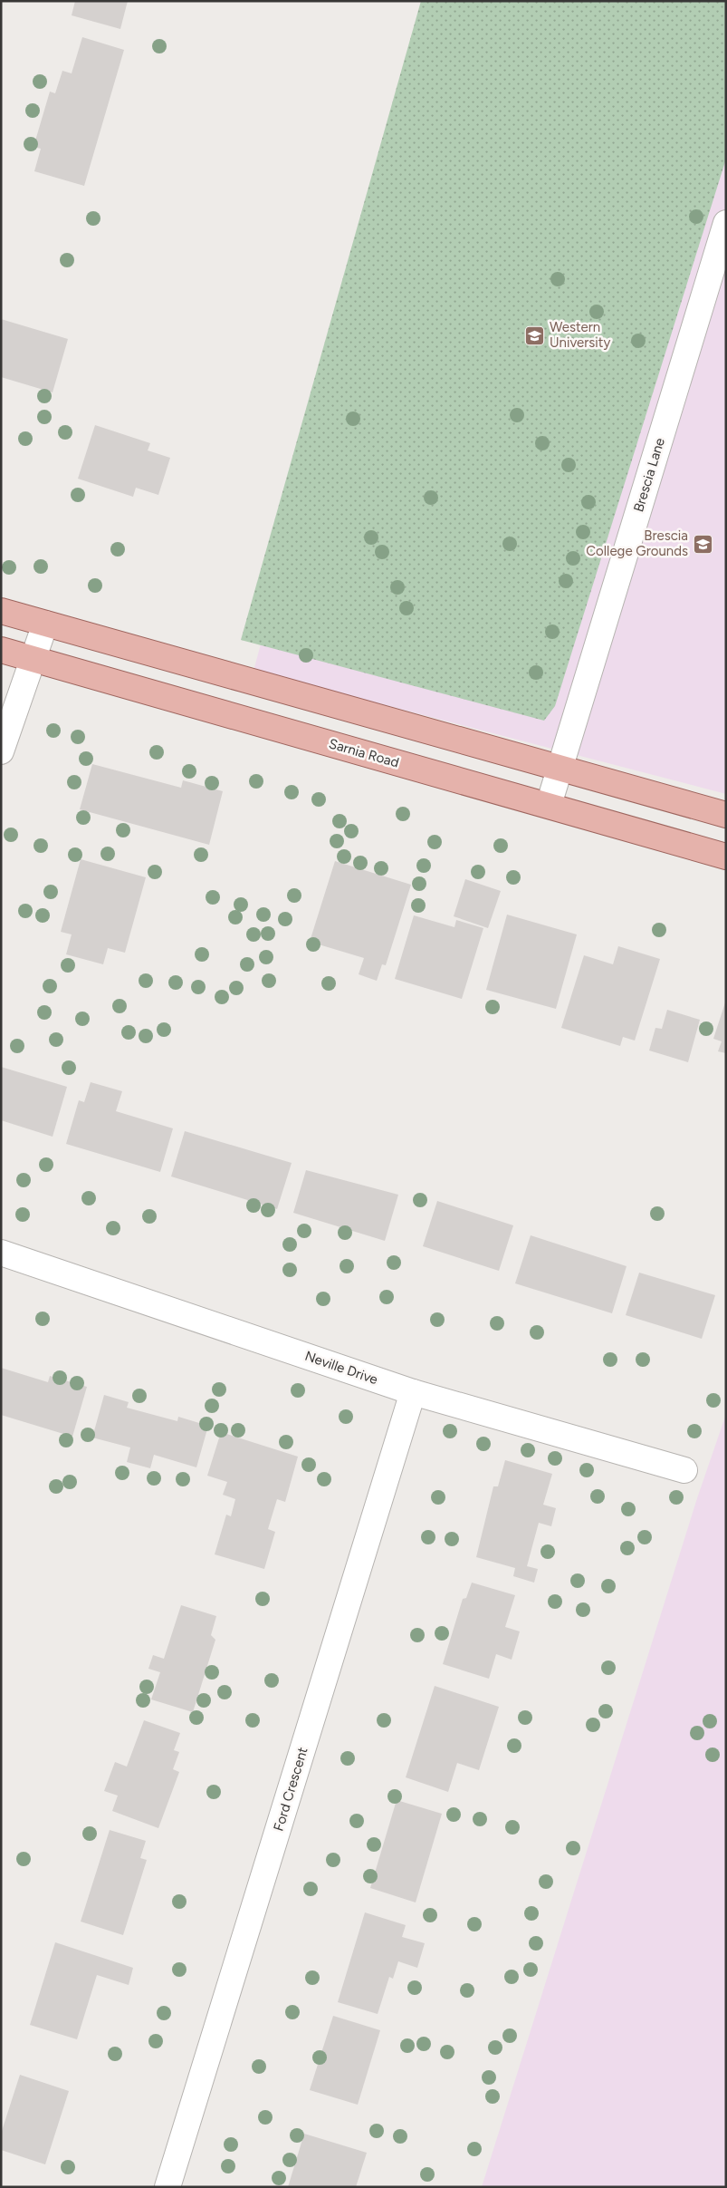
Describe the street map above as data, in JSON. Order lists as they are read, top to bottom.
{
  "streets": {
    "main road": ["Sarnia Road"],
    "street": ["Brescia Lane", "Neville Drive", "Ford Crescent"]
  },
  "crossings": [
    ["Brescia Lane", "Sarnia Road"],
    ["Neville Drive", "Ford Crescent"]
  ],
  "places": {
    "school or university": ["Western University", "Brescia College Grounds"]
  }
}
